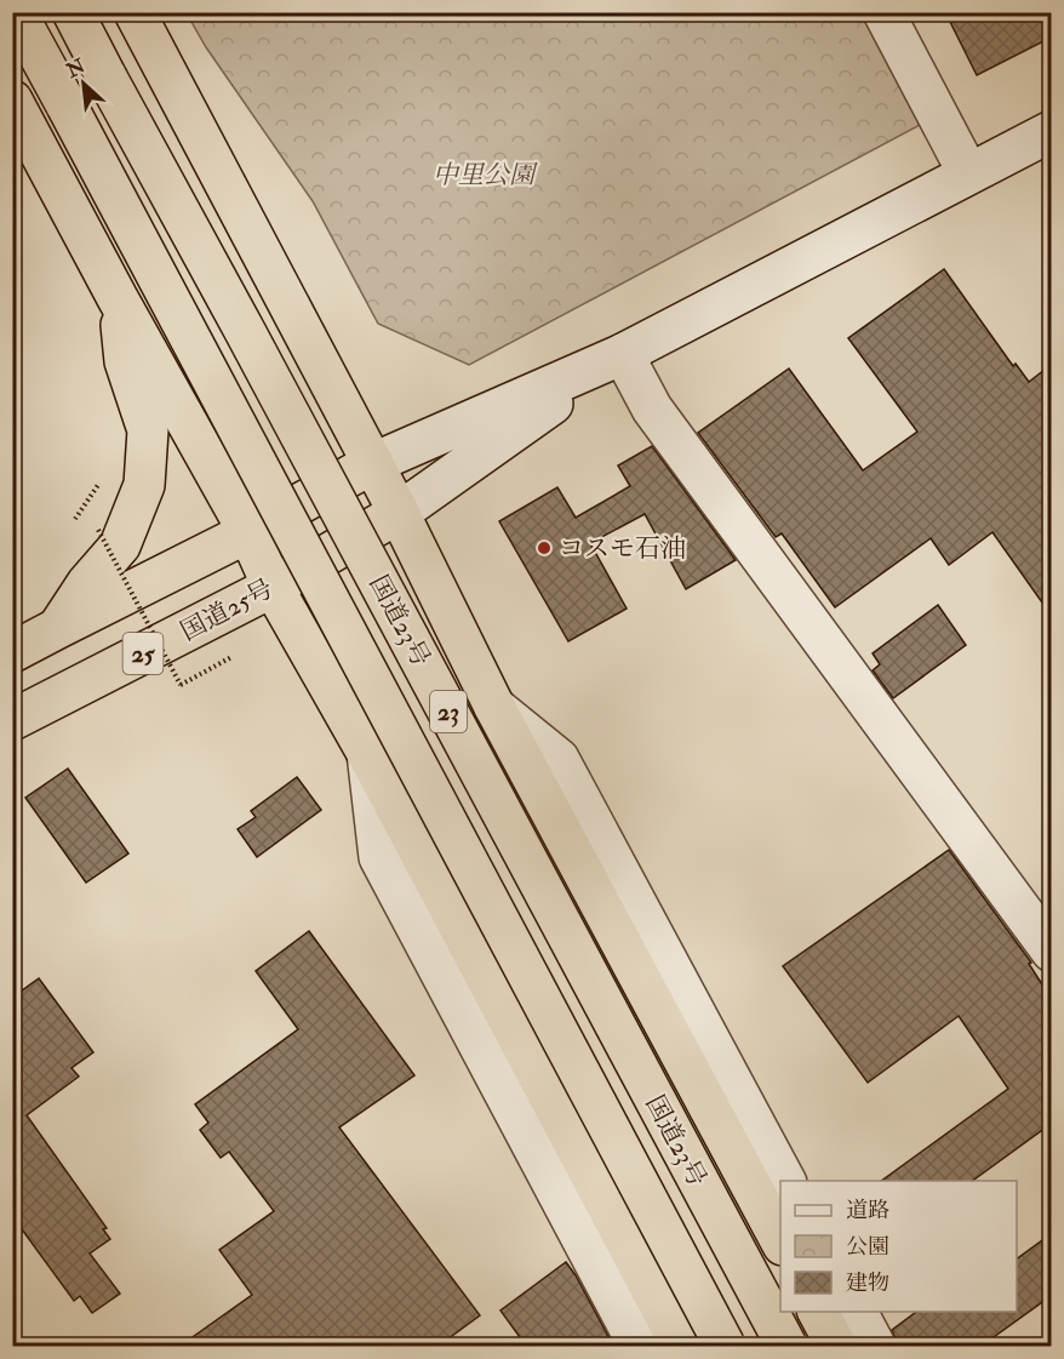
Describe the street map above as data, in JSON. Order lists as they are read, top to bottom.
{
  "streets": {
    "highway": [
      "国道25号",
      "国道23号",
      "25",
      "23"
    ]
  },
  "parks": ["中里公園"],
  "places": ["コスモ石油"],
  "legend": ["道路", "公園", "建物"],
  "north": "top left"
}
